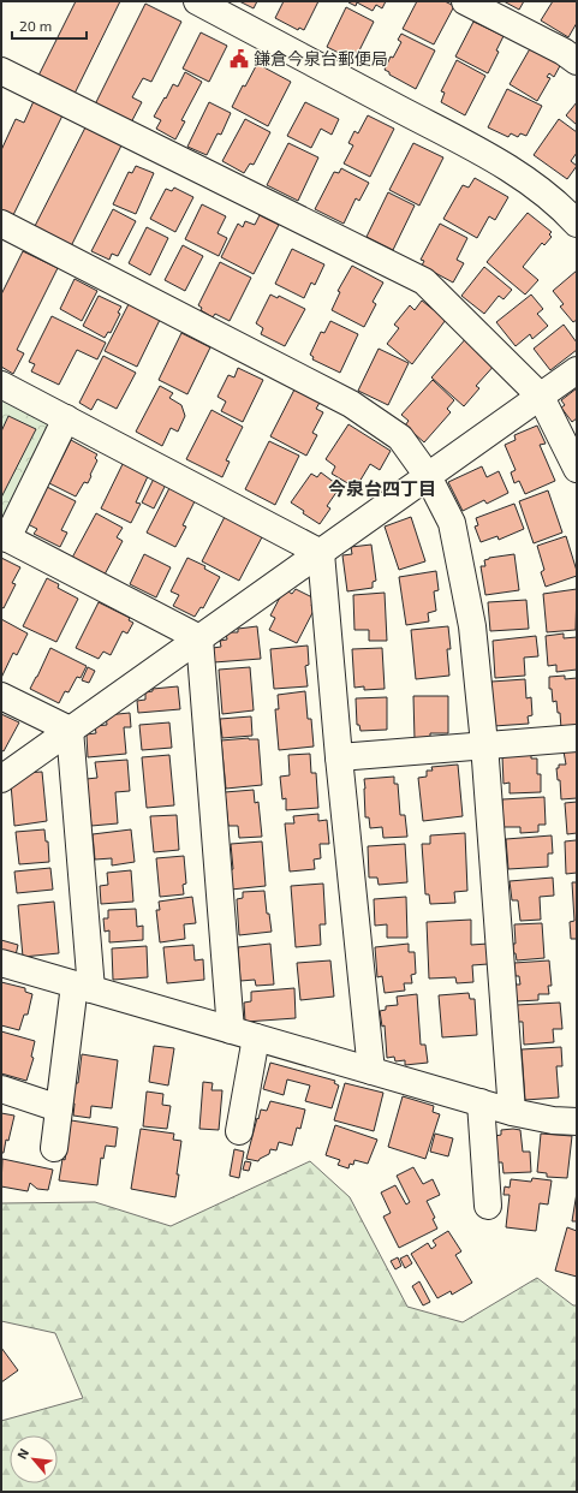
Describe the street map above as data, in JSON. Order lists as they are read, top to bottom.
{
  "districts": ["今泉台四丁目"],
  "places": {
    "public building": ["鎌倉今泉台郵便局"]
  },
  "scale_bar": "20 m",
  "north": "top left"
}
